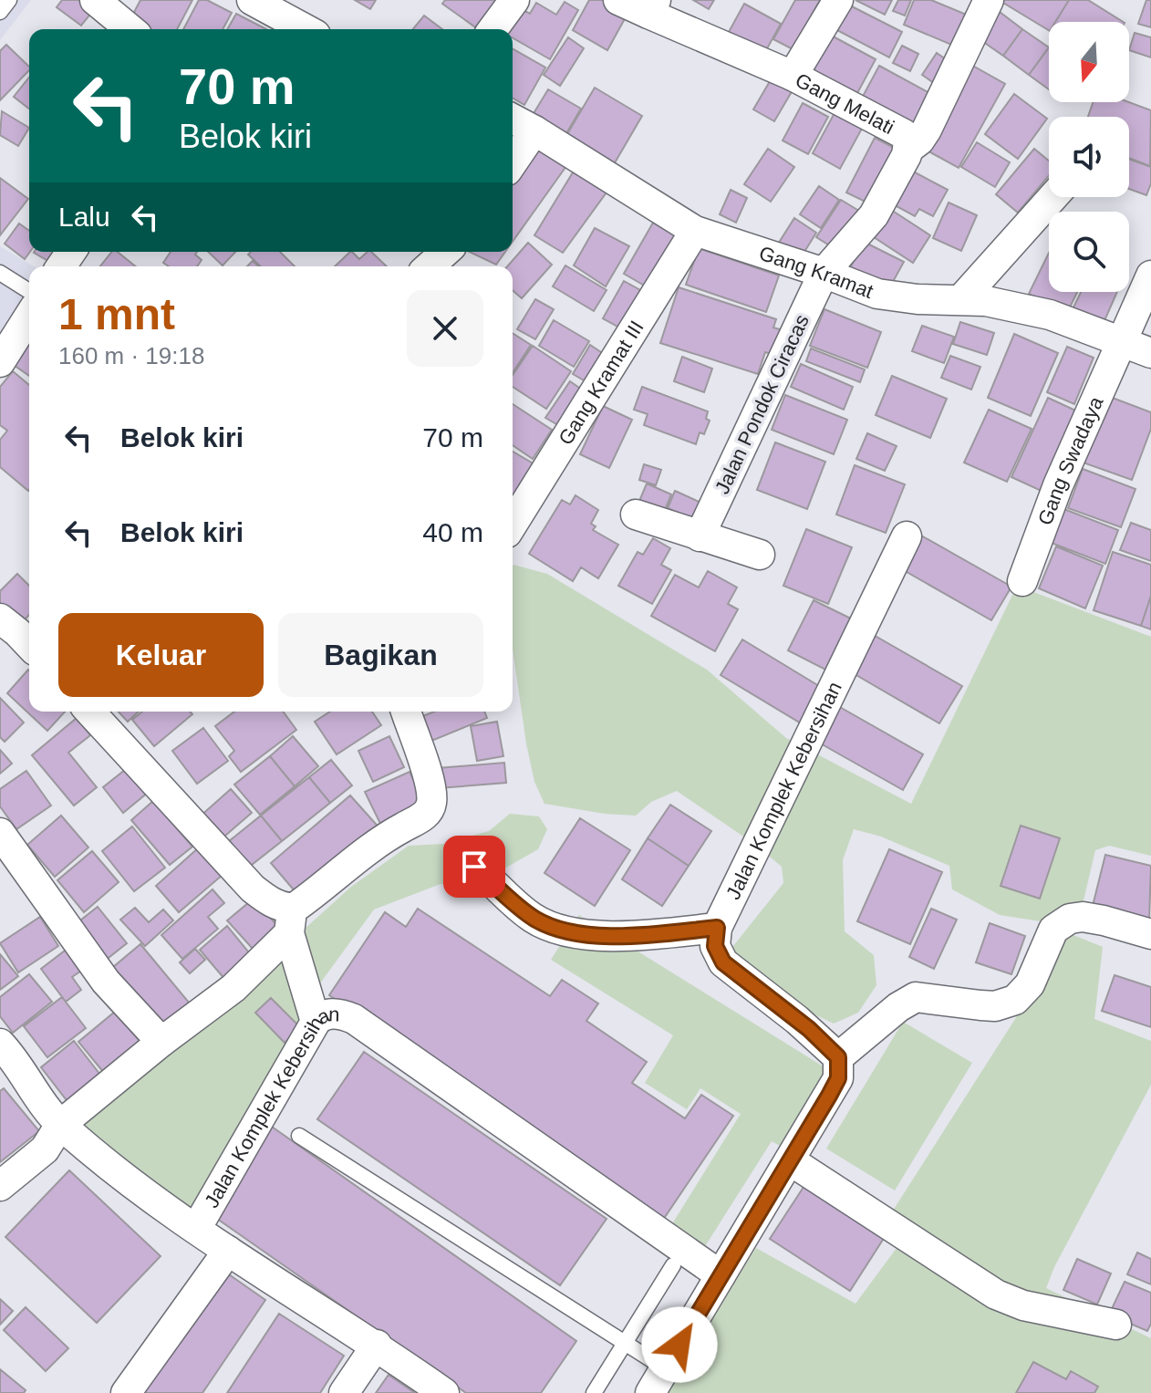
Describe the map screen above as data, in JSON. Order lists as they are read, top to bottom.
{
  "streets": {
    "street": [
      "Gang Melati",
      "Gang Kramat",
      "Gang Kramat III",
      "Jalan Pondok Ciracas",
      "Gang Swadaya",
      "Jalan Komplek Kebersihan"
    ]
  },
  "crossings": [
    ["Gang Melati", "Gang Kramat"],
    ["Gang Melati", "Jalan Pondok Ciracas"],
    ["Gang Kramat", "Gang Kramat III"],
    ["Gang Kramat", "Jalan Pondok Ciracas"],
    ["Gang Kramat", "Gang Swadaya"]
  ],
  "north": "bottom",
  "page": {
    "turn": ["70 m", "Belok kiri"],
    "then": "Lalu",
    "heading": ["1 mnt", "160 m · 19:18"],
    "list": [
      {
        "name": "Belok kiri",
        "value": "70 m"
      },
      {
        "name": "Belok kiri",
        "value": "40 m"
      }
    ],
    "buttons": ["Keluar", "Bagikan"]
  }
}
